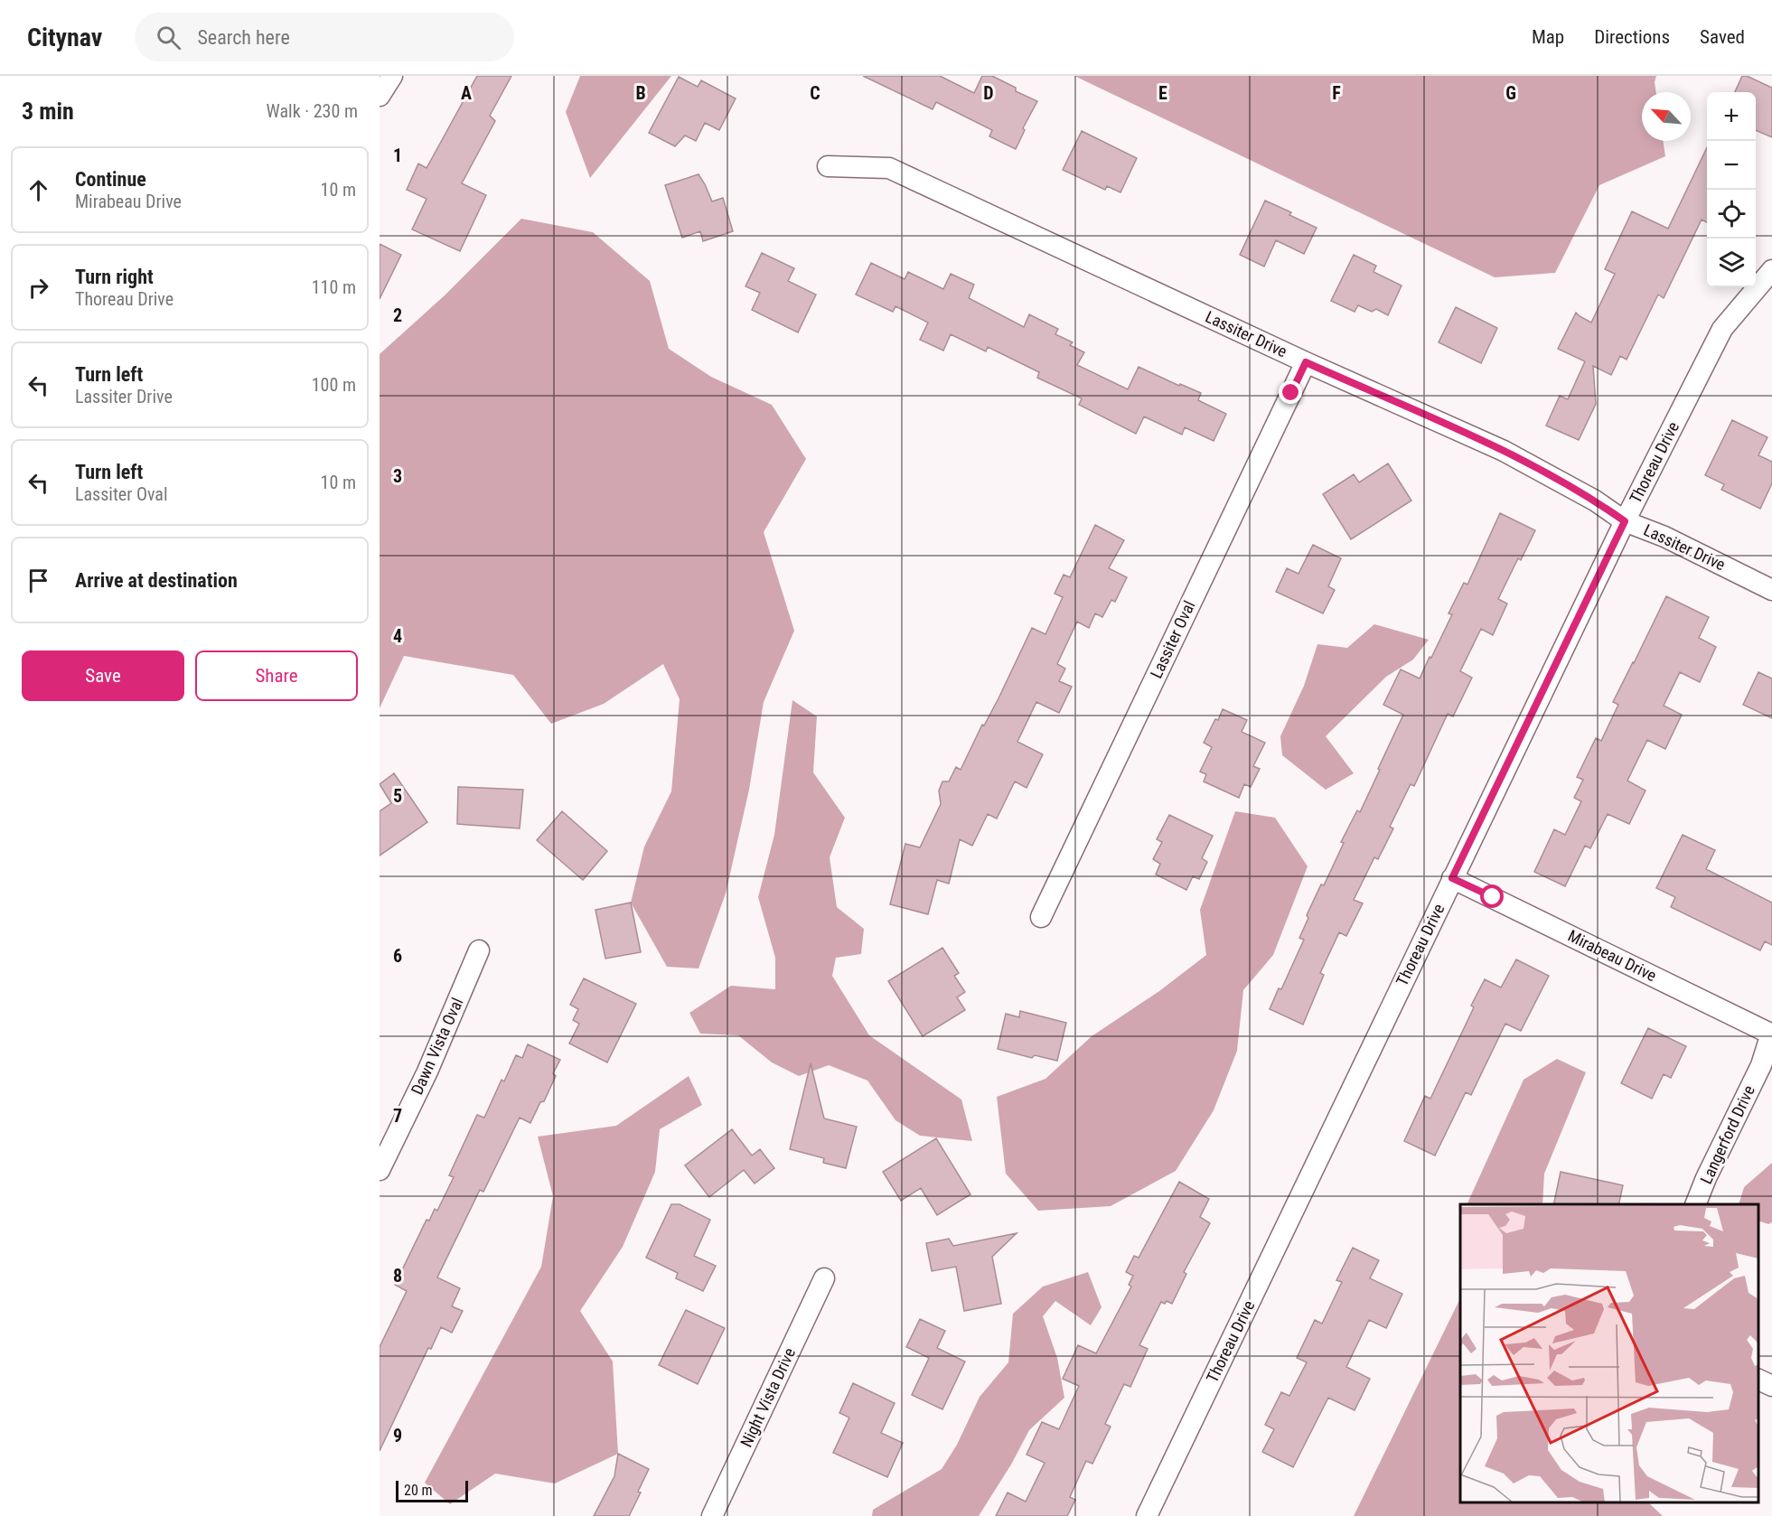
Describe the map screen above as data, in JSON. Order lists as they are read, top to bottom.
{
  "streets": {
    "street": [
      "Lassiter Drive",
      "Thoreau Drive",
      "Lassiter Oval",
      "Mirabeau Drive",
      "Dawn Vista Oval",
      "Langerford Drive",
      "Night Vista Drive"
    ]
  },
  "crossings": [
    ["Lassiter Drive", "Thoreau Drive"],
    ["Lassiter Drive", "Lassiter Oval"],
    ["Thoreau Drive", "Mirabeau Drive"],
    ["Mirabeau Drive", "Langerford Drive"]
  ],
  "scale_bar": "20 m",
  "north": "top left",
  "page": {
    "header": "Citynav",
    "search": "Search here",
    "nav": ["Map", "Directions", "Saved"],
    "heading": ["3 min", "Walk · 230 m"],
    "map_buttons": ["+", "−"],
    "list": [
      ["Continue", "Mirabeau Drive", "10 m"],
      ["Turn right", "Thoreau Drive", "110 m"],
      ["Turn left", "Lassiter Drive", "100 m"],
      ["Turn left", "Lassiter Oval", "10 m"],
      "Arrive at destination"
    ],
    "buttons": ["Save", "Share"],
    "scale": "20 m"
  },
  "grid": {
    "columns": [
      "A",
      "B",
      "C",
      "D",
      "E",
      "F",
      "G"
    ],
    "rows": [
      "1",
      "2",
      "3",
      "4",
      "5",
      "6",
      "7",
      "8",
      "9"
    ]
  }
}
